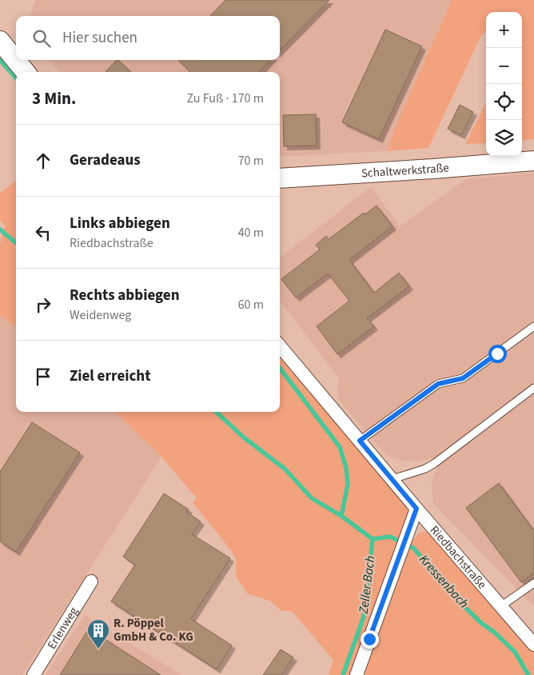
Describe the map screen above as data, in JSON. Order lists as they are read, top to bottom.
{
  "streets": {
    "street": ["Schaltwerkstraße", "Riedbachstraße", "Erlenweg"]
  },
  "water": ["Kressenbach", "Zeller Bach"],
  "places": {
    "building": ["R. Pöppel GmbH & Co. KG"]
  },
  "page": {
    "map_buttons": ["+", "−"],
    "search": "Hier suchen",
    "heading": ["3 Min.", "Zu Fuß · 170 m"],
    "list": [
      ["Geradeaus", "70 m"],
      ["Links abbiegen", "Riedbachstraße", "40 m"],
      ["Rechts abbiegen", "Weidenweg", "60 m"],
      "Ziel erreicht"
    ]
  }
}
